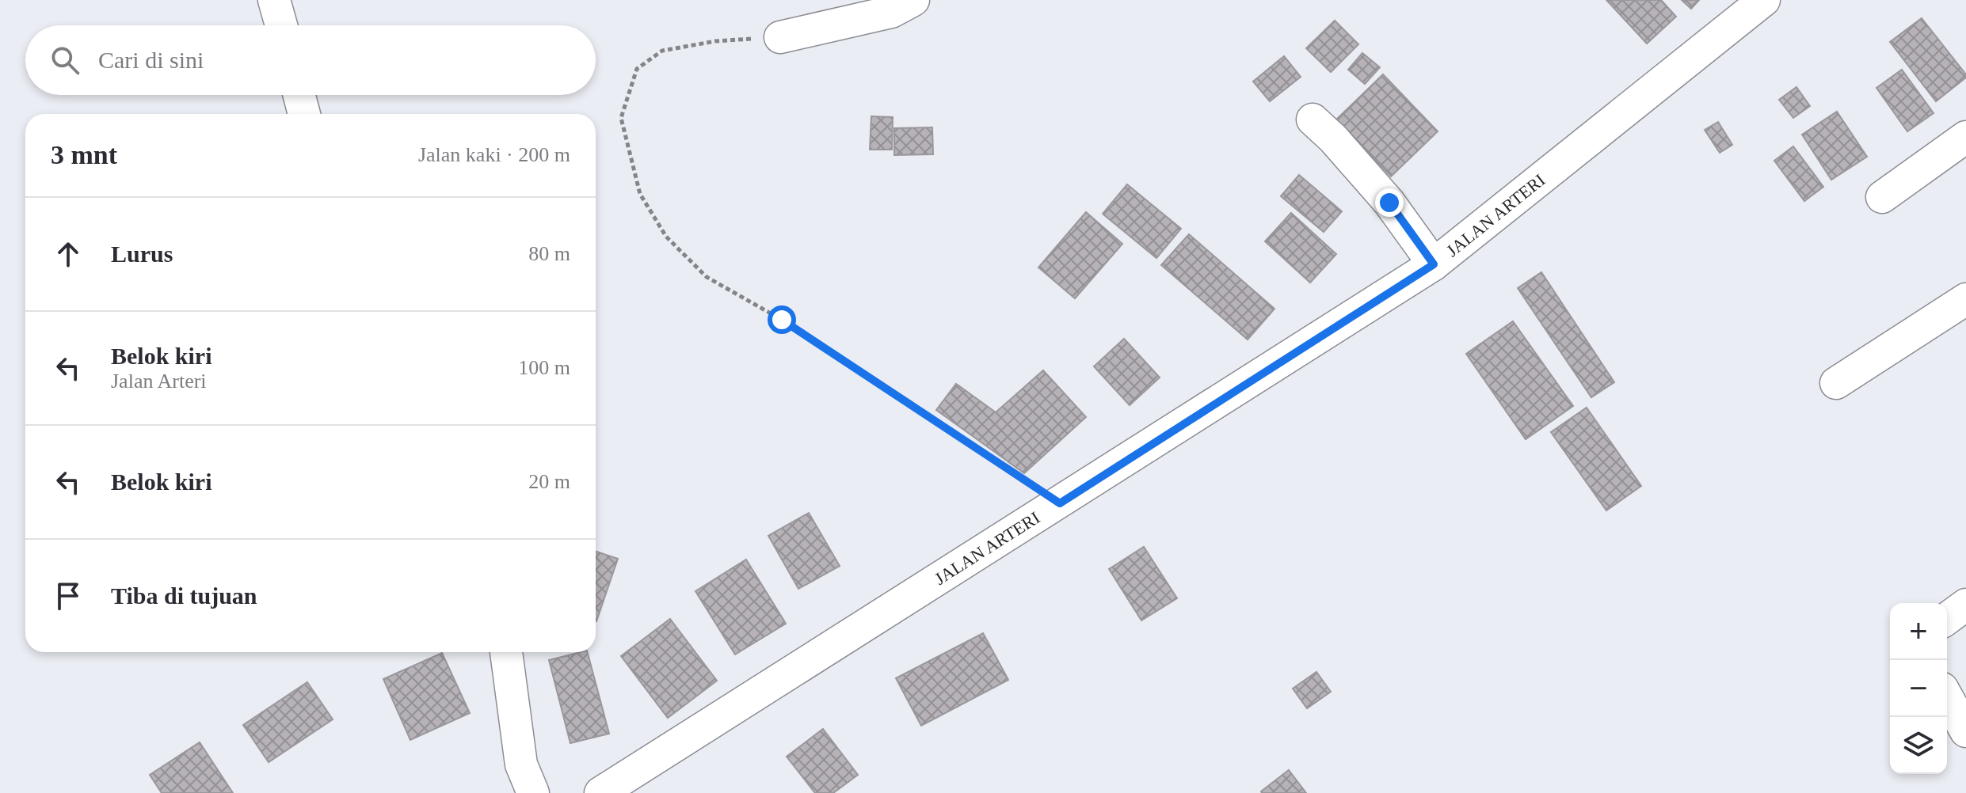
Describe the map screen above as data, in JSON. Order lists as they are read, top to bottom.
{
  "streets": {
    "street": ["JALAN ARTERI"]
  },
  "page": {
    "search": "Cari di sini",
    "heading": ["3 mnt", "Jalan kaki · 200 m"],
    "list": [
      ["Lurus", "80 m"],
      ["Belok kiri", "Jalan Arteri", "100 m"],
      ["Belok kiri", "20 m"],
      "Tiba di tujuan"
    ],
    "map_buttons": ["+", "−"]
  }
}
